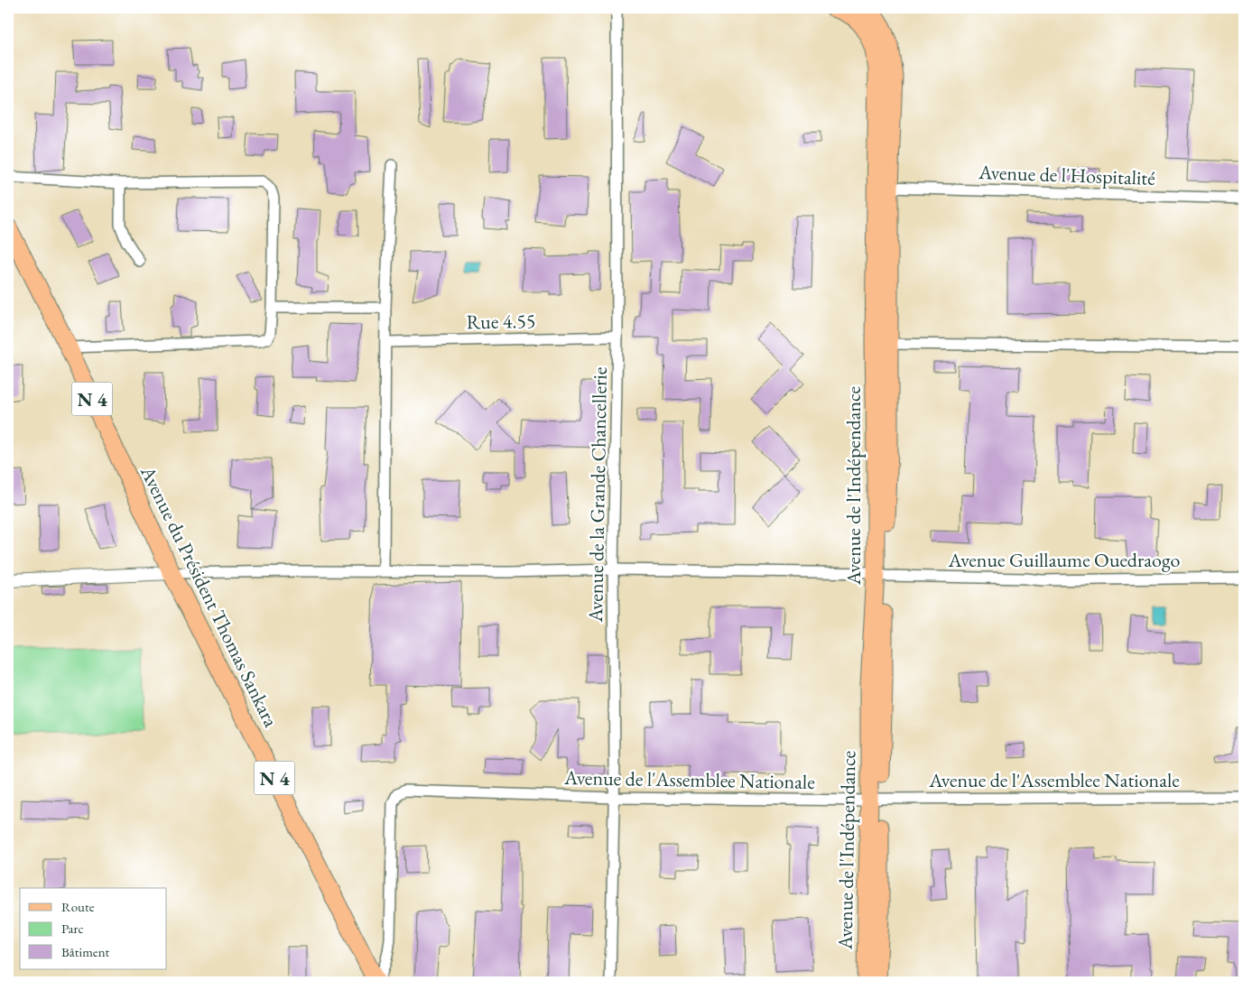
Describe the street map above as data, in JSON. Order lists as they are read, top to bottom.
{
  "streets": {
    "main road": ["N 4", "Avenue de l'Indépendance", "Avenue du Président Thomas Sankara"],
    "street": [
      "Avenue de l'Hospitalité",
      "Rue 4.55",
      "Avenue de la Grande Chancellerie",
      "Avenue Guillaume Ouedraogo",
      "Avenue de l'Assemblee Nationale"
    ]
  },
  "crossings": [
    ["Avenue de l'Hospitalité", "Avenue de l'Indépendance"],
    ["Rue 4.55", "Avenue de la Grande Chancellerie"],
    ["Avenue de l'Indépendance", "Avenue Guillaume Ouedraogo"],
    ["Avenue de l'Indépendance", "Avenue de l'Assemblee Nationale"],
    ["Avenue de la Grande Chancellerie", "Avenue Guillaume Ouedraogo"],
    ["Avenue de la Grande Chancellerie", "Avenue de l'Assemblee Nationale"],
    ["Avenue Guillaume Ouedraogo", "Avenue du Président Thomas Sankara"],
    ["Avenue du Président Thomas Sankara", "Avenue de l'Assemblee Nationale"]
  ],
  "legend": ["Route", "Parc", "Bâtiment"]
}
